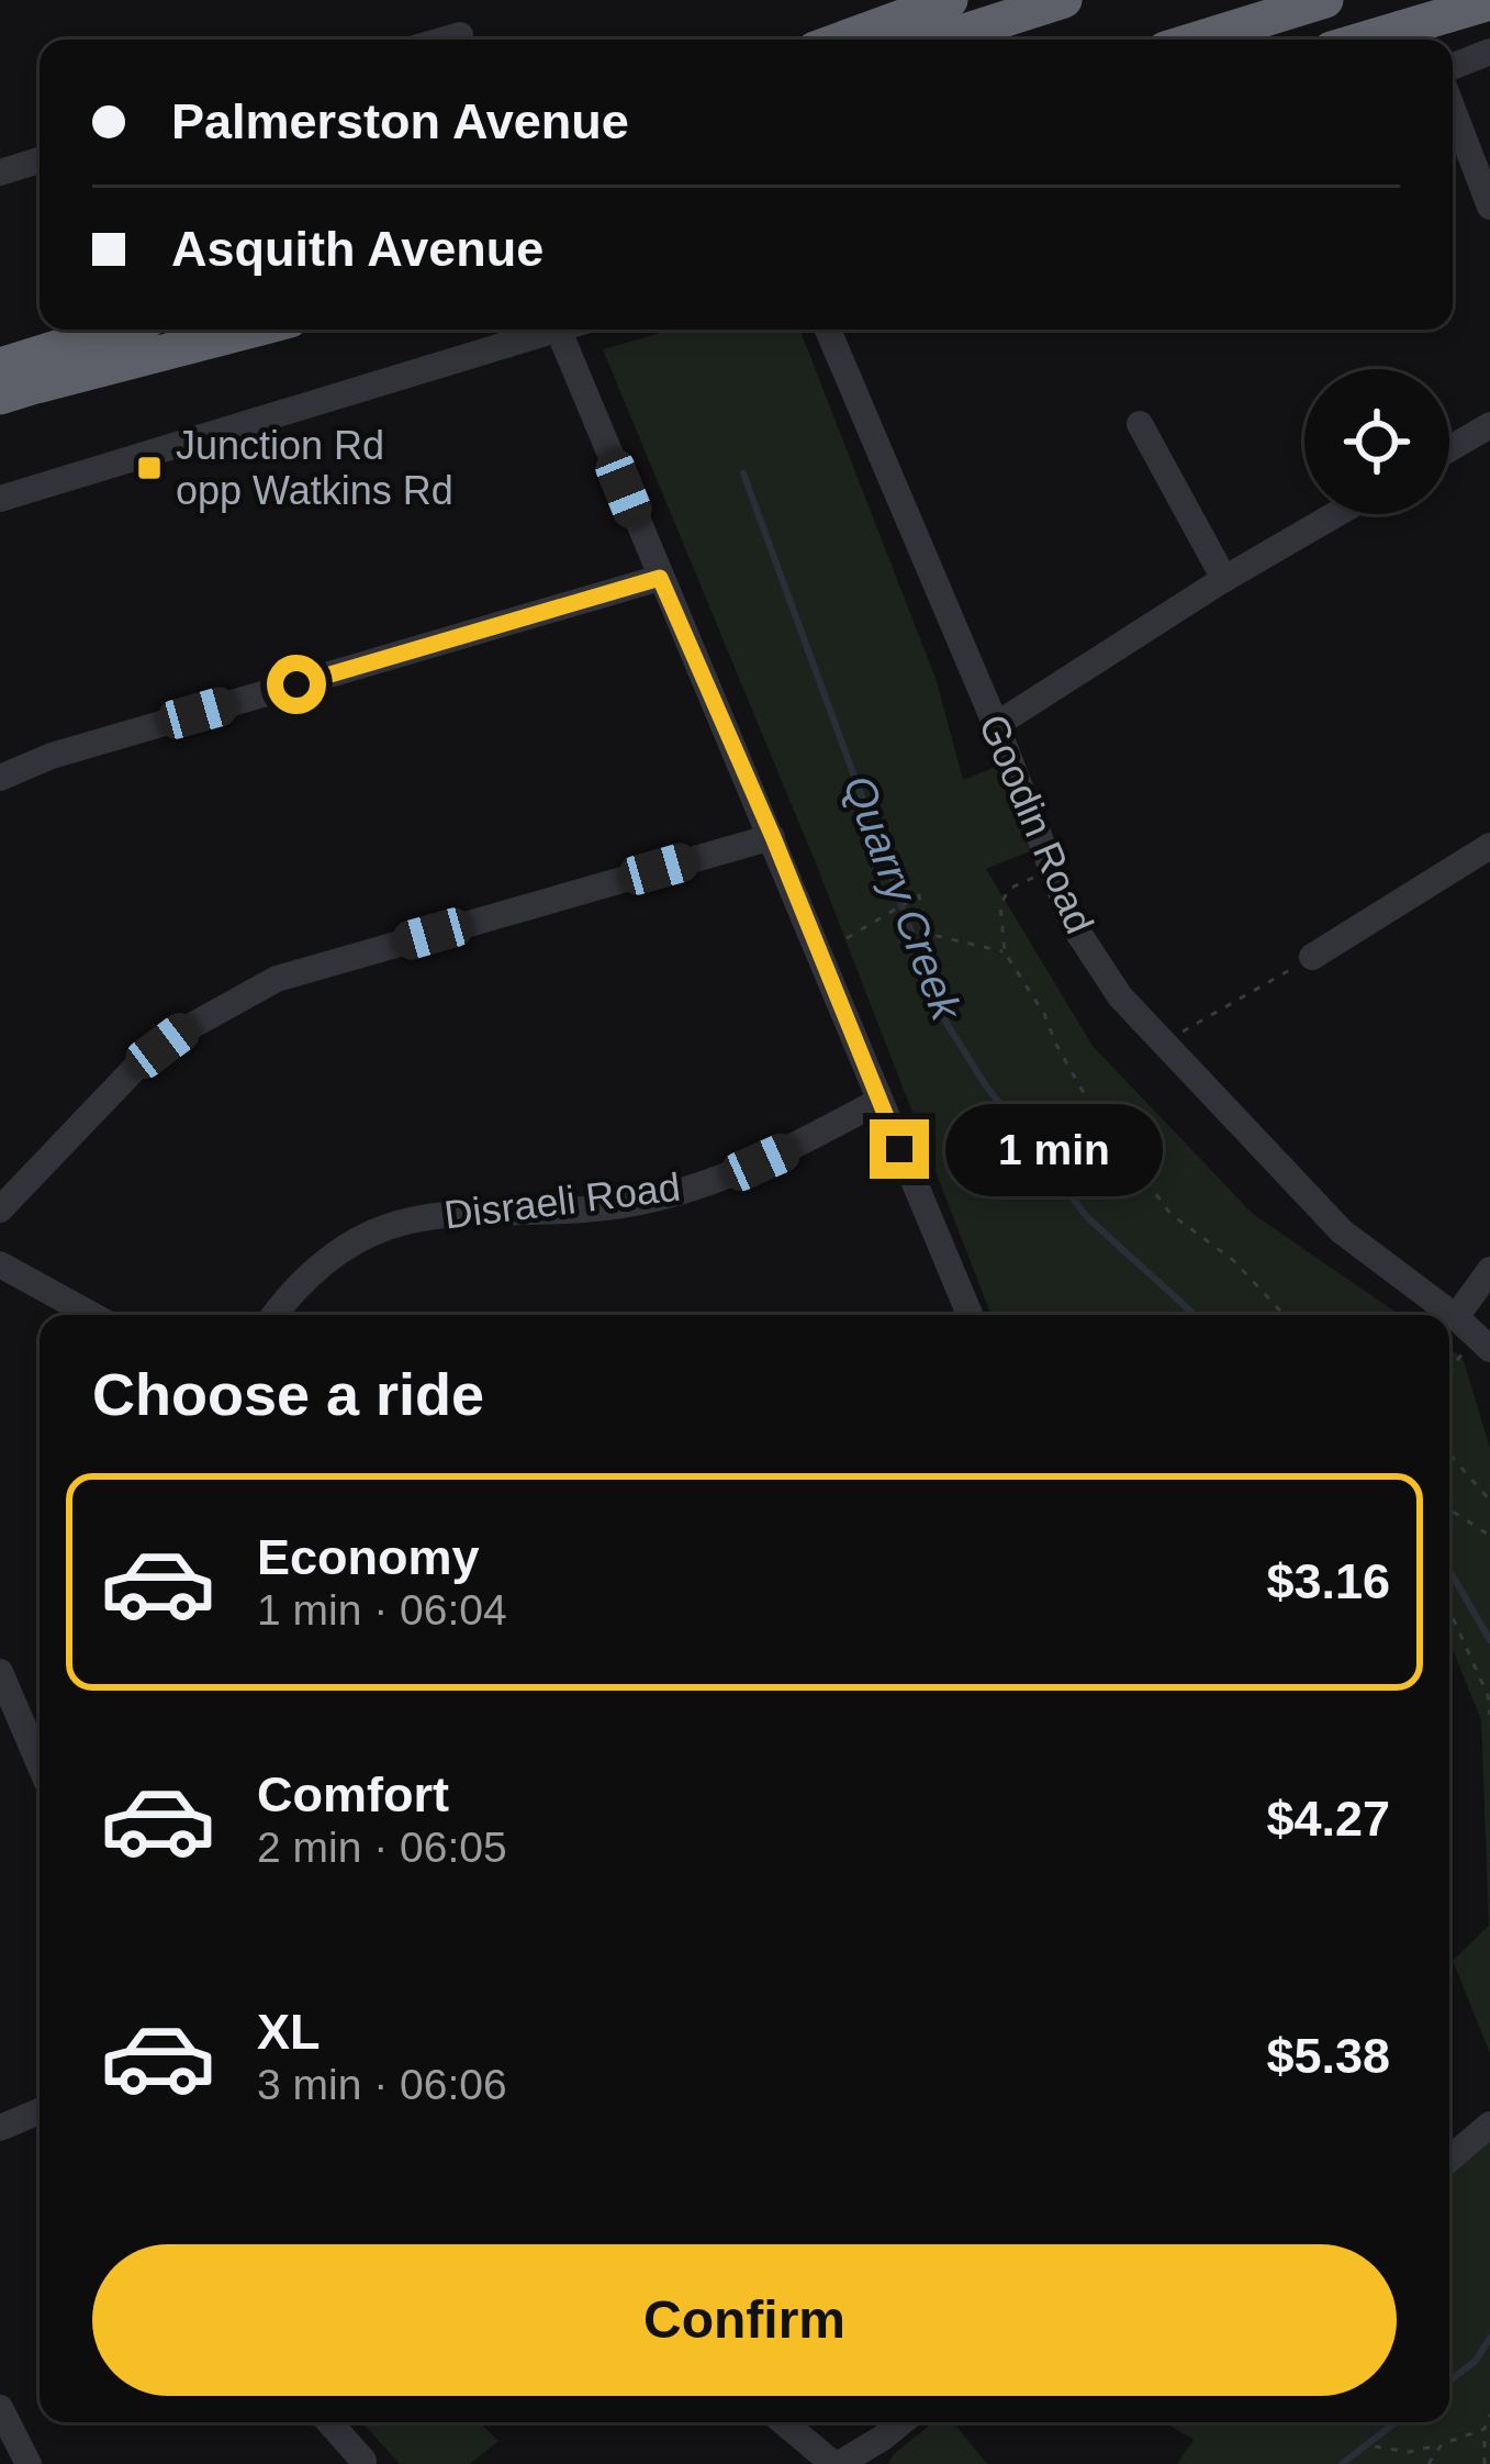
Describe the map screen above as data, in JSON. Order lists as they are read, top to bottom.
{
  "streets": {
    "street": ["Goodin Road", "Disraeli Road"]
  },
  "water": ["Quarry Creek"],
  "places": {
    "transit": ["Junction Rd opp Watkins Rd"]
  },
  "page": {
    "banner": ["Palmerston Avenue", "Asquith Avenue"],
    "bubble": "1 min",
    "heading": "Choose a ride",
    "list": [
      {
        "name": "Economy",
        "note": "1 min · 06:04",
        "value": "$3.16"
      },
      {
        "name": "Comfort",
        "note": "2 min · 06:05",
        "value": "$4.27"
      },
      {
        "name": "XL",
        "note": "3 min · 06:06",
        "value": "$5.38"
      }
    ],
    "buttons": "Confirm"
  }
}
